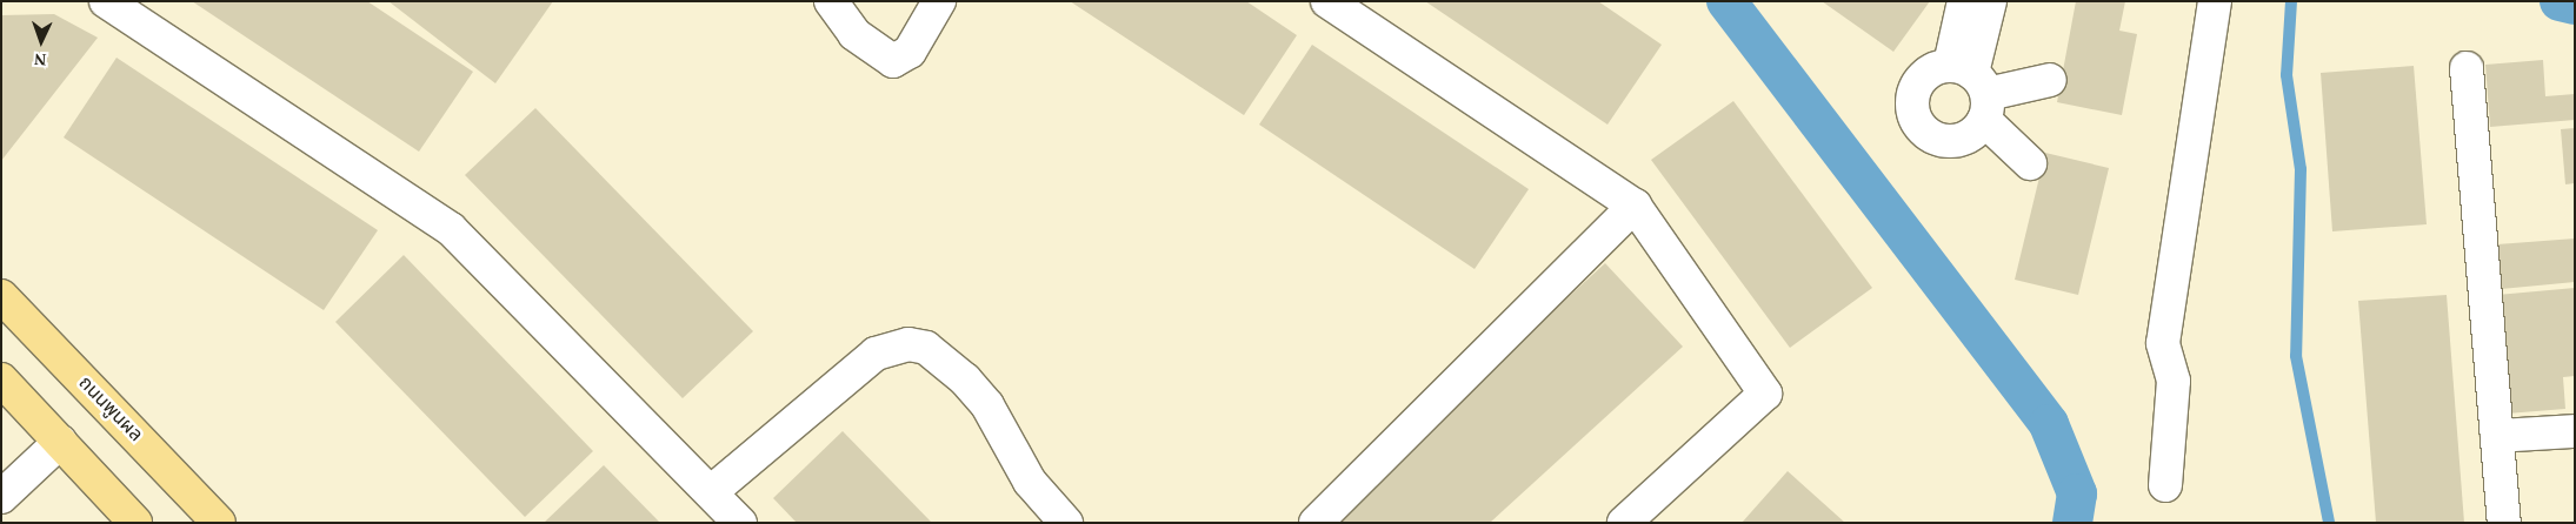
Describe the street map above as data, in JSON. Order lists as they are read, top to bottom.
{
  "streets": {
    "main road": ["ถนนพูนผล"]
  },
  "north": "bottom"
}
